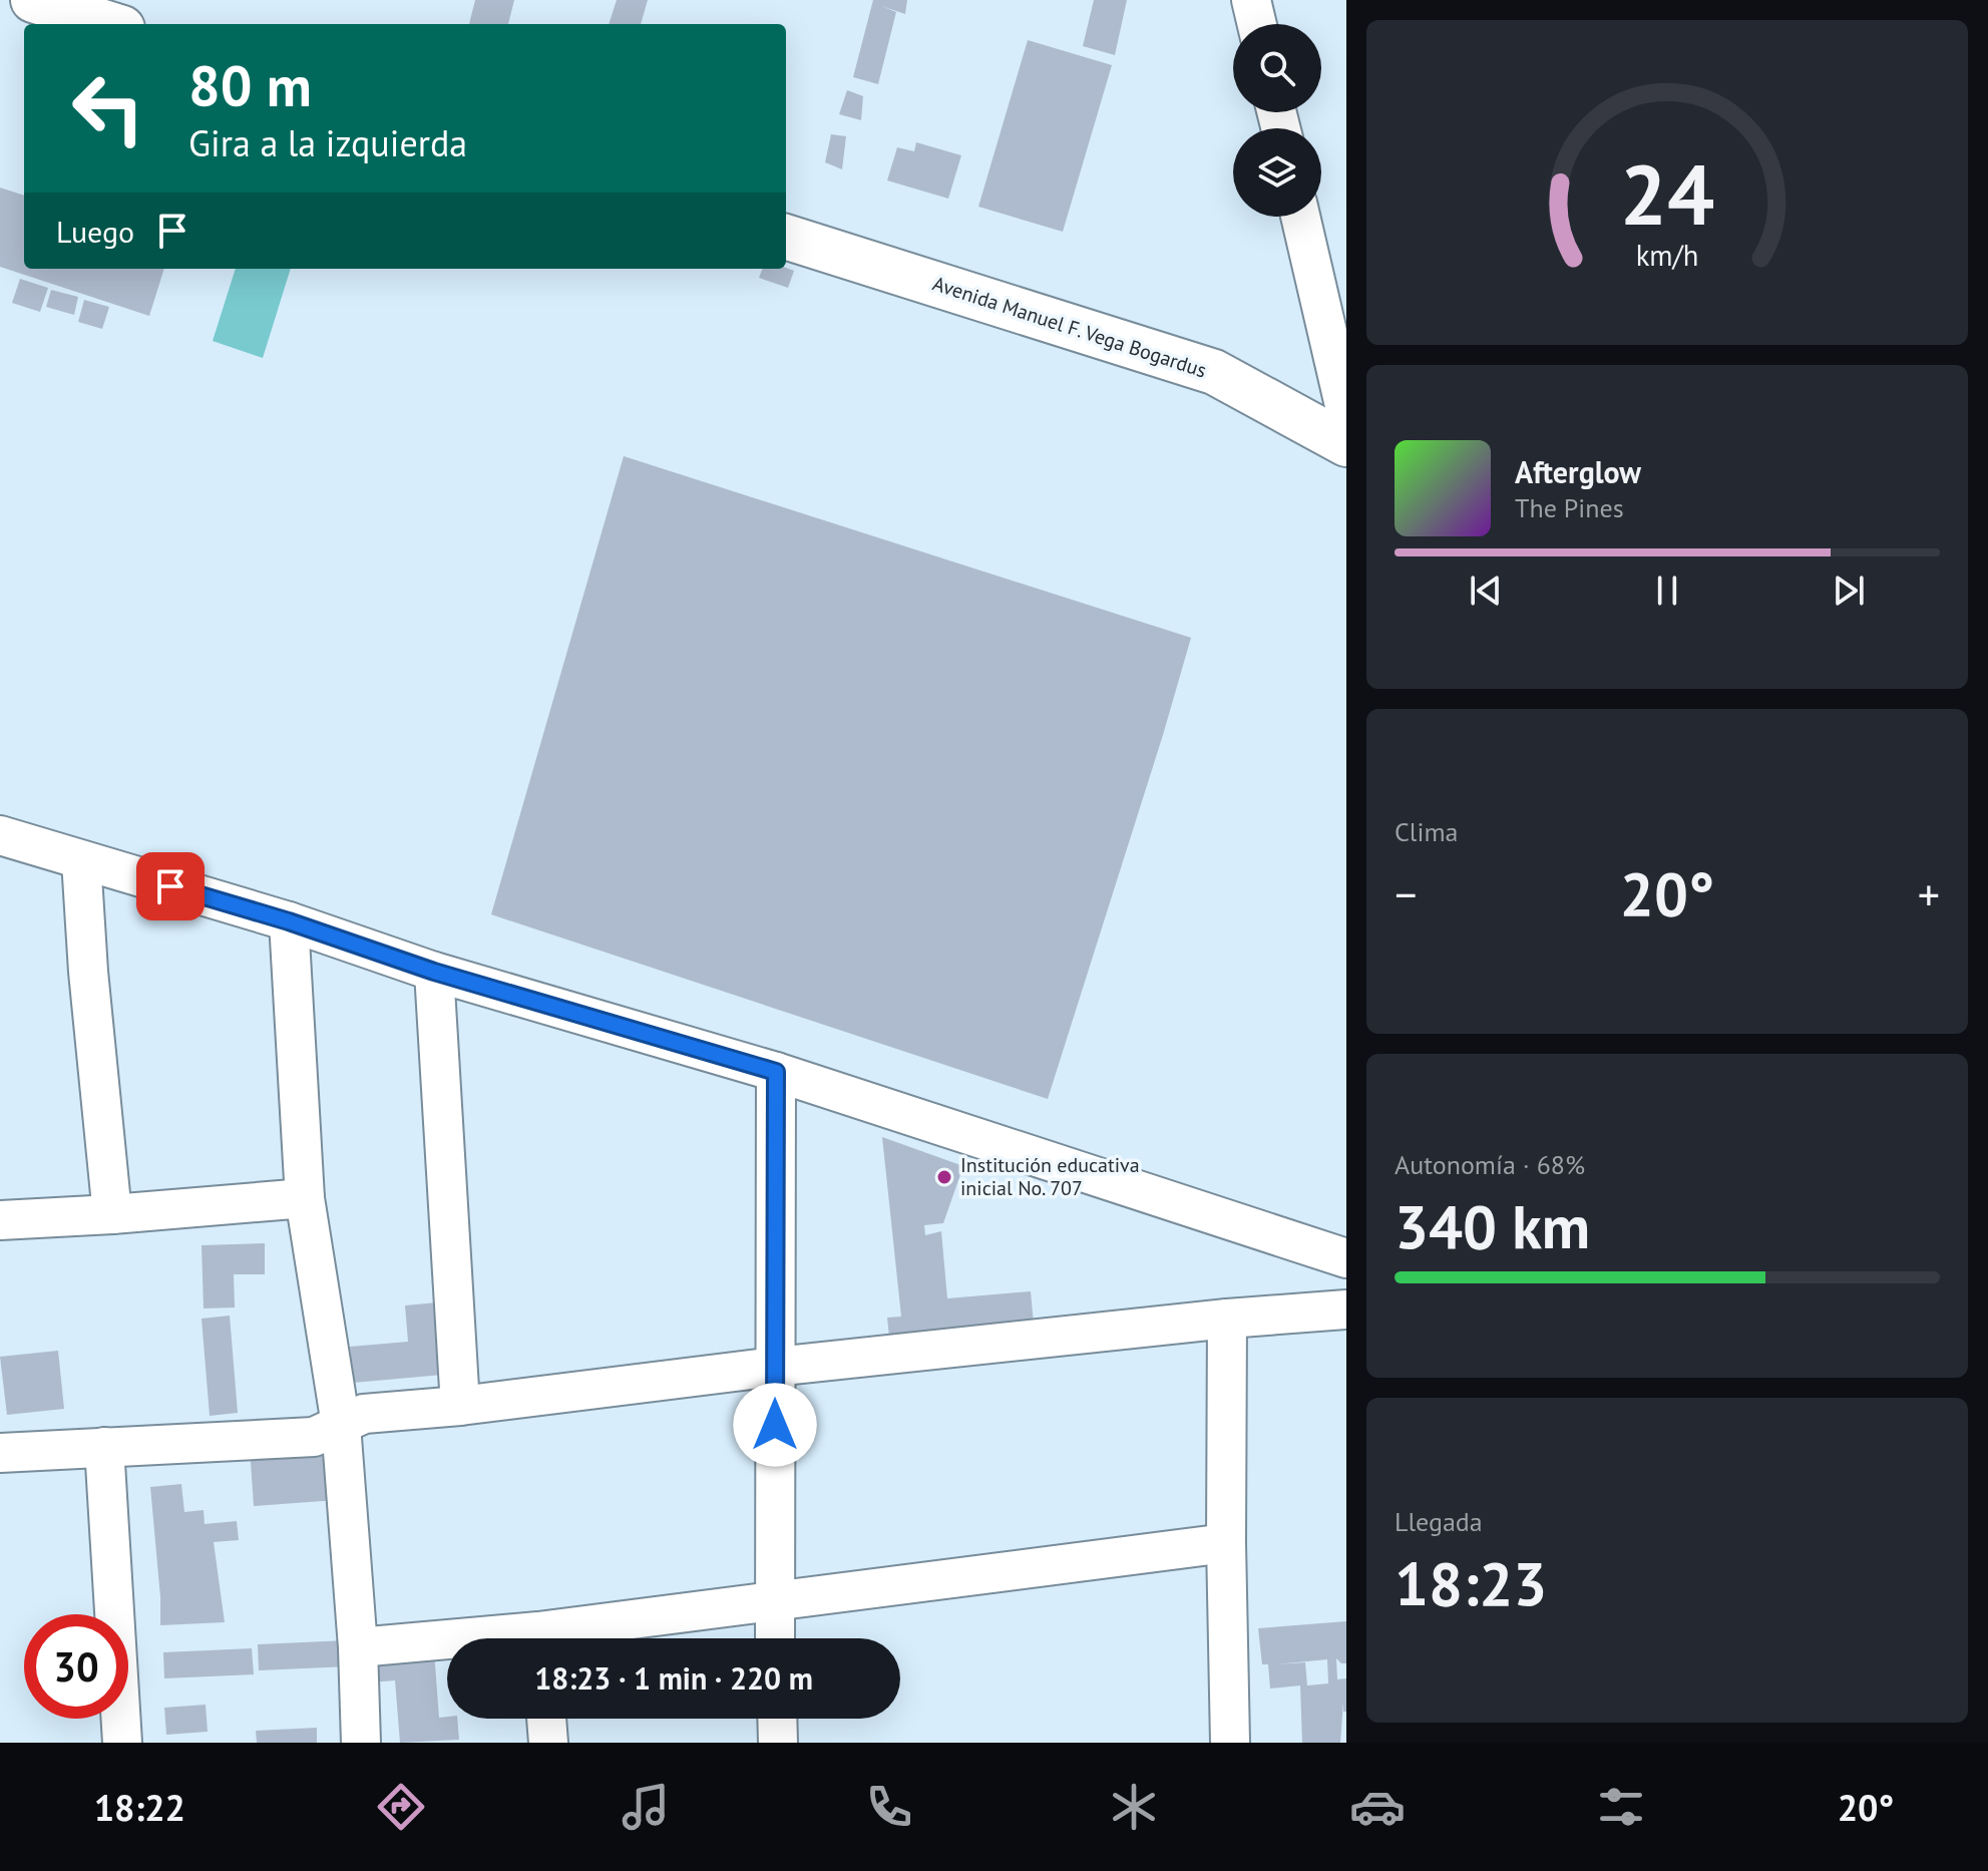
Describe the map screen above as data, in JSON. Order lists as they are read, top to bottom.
{
  "streets": {
    "main road": ["Avenida Manuel F. Vega Bogardus"]
  },
  "places": ["Institución educativa inicial No. 707"],
  "page": {
    "turn": ["80 m", "Gira a la izquierda"],
    "then": "Luego",
    "song": ["Afterglow", "The Pines"],
    "tile": [
      "Clima",
      ["Autonomía · 68%", "340 km"],
      ["Llegada", "18:23"]
    ],
    "heat": ["−", "20°", "+"],
    "limit": "30",
    "trip": "18:23 · 1 min · 220 m",
    "tabs": ["18:22", "20°"],
    "gauge": ["24", "km/h"]
  }
}
